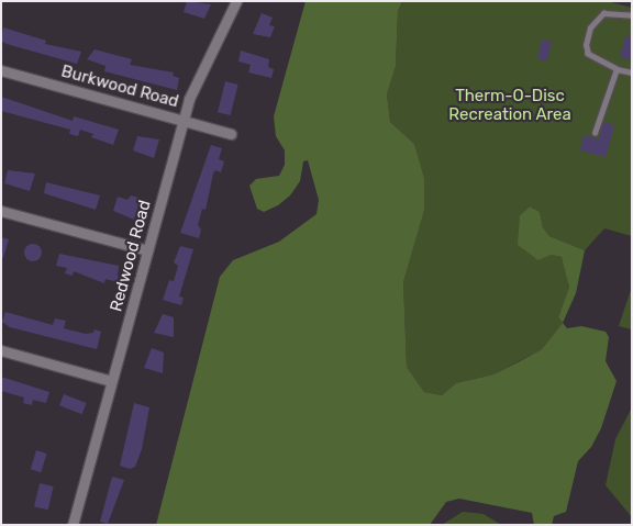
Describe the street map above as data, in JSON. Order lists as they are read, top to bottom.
{
  "streets": {
    "street": ["Burkwood Road", "Redwood Road"]
  },
  "crossings": [
    ["Burkwood Road", "Redwood Road"]
  ],
  "parks": ["Therm-O-Disc Recreation Area"]
}
